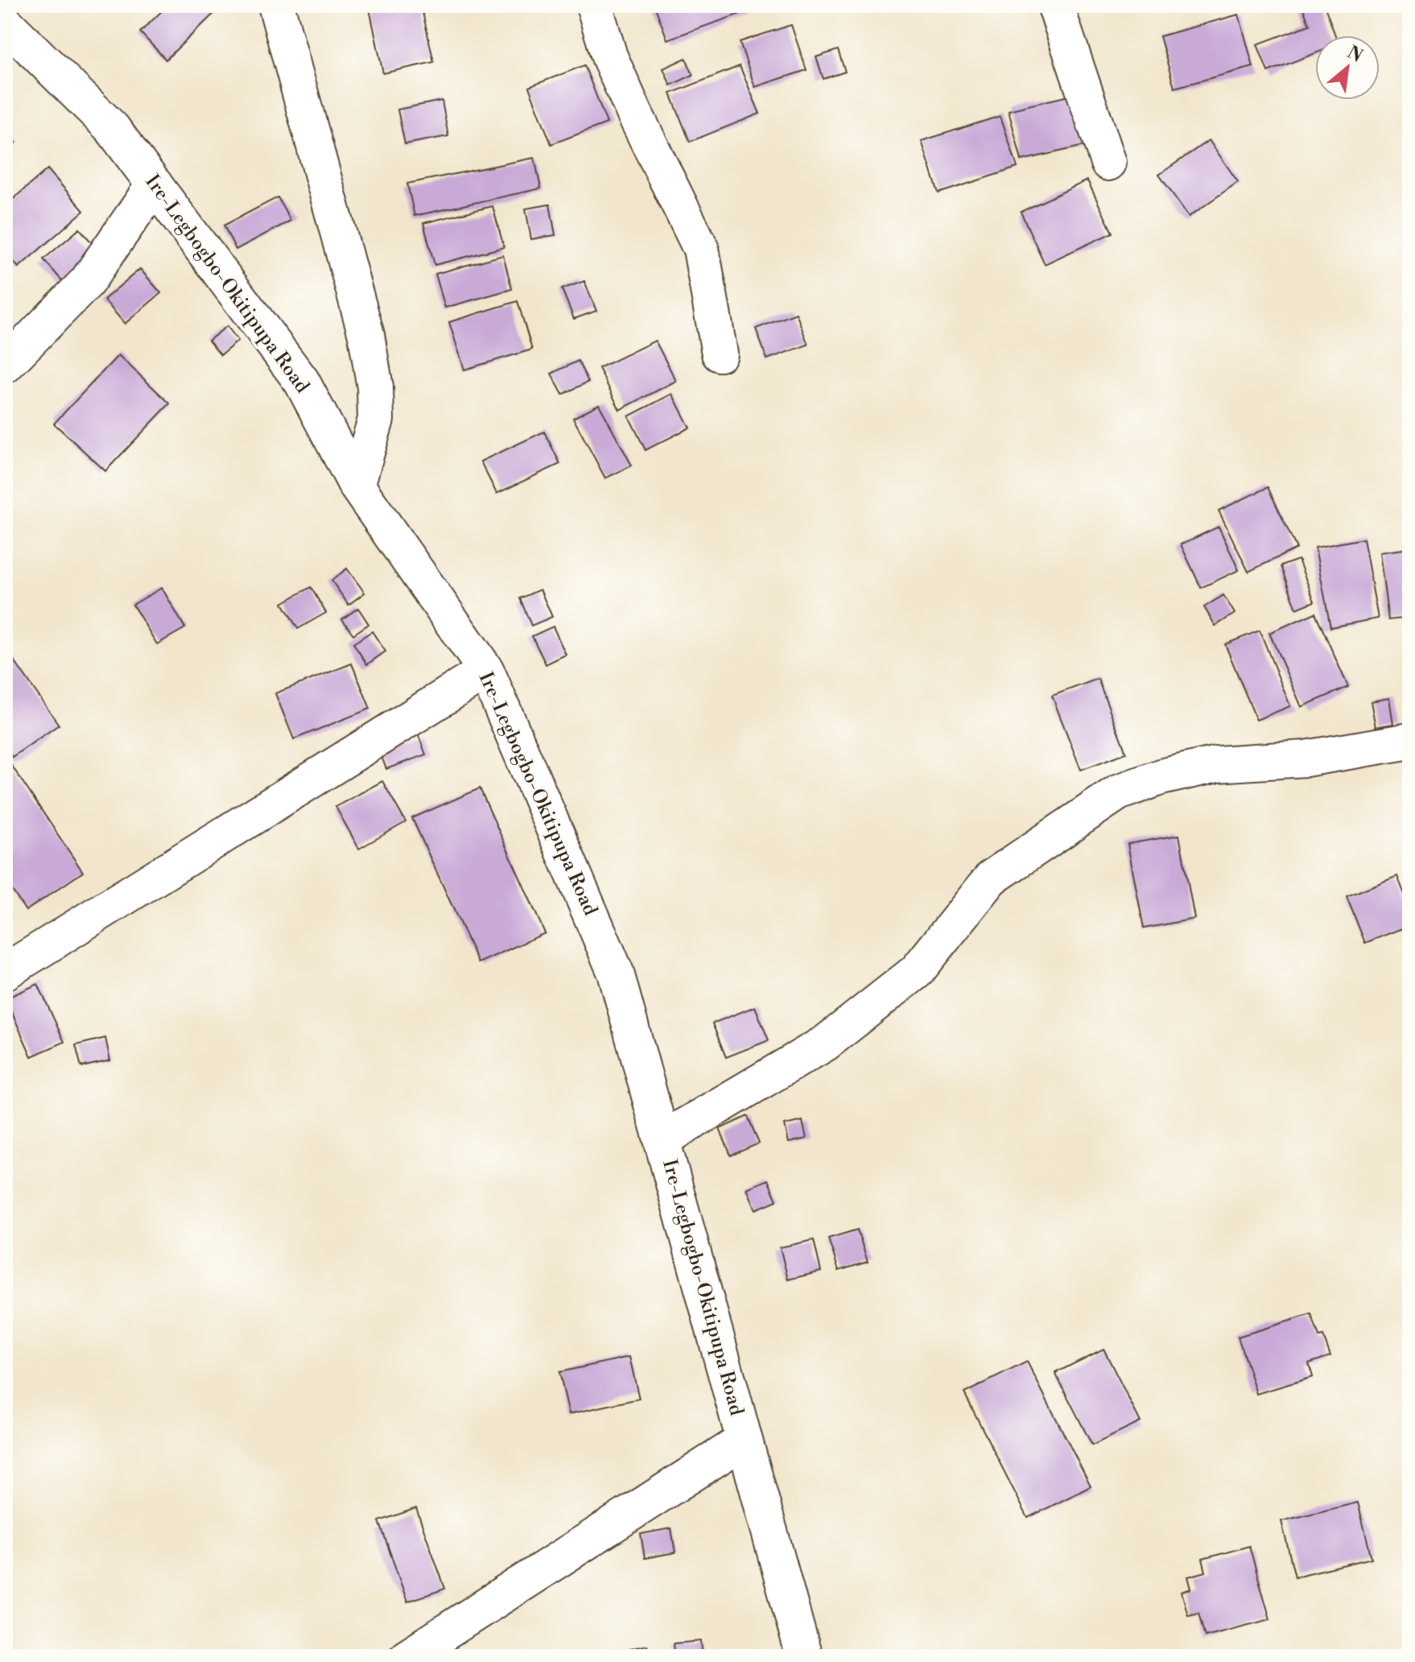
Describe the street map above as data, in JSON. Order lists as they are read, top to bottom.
{
  "streets": {
    "street": ["Ire-Legbogbo-Okitipupa Road"]
  },
  "north": "top right"
}
